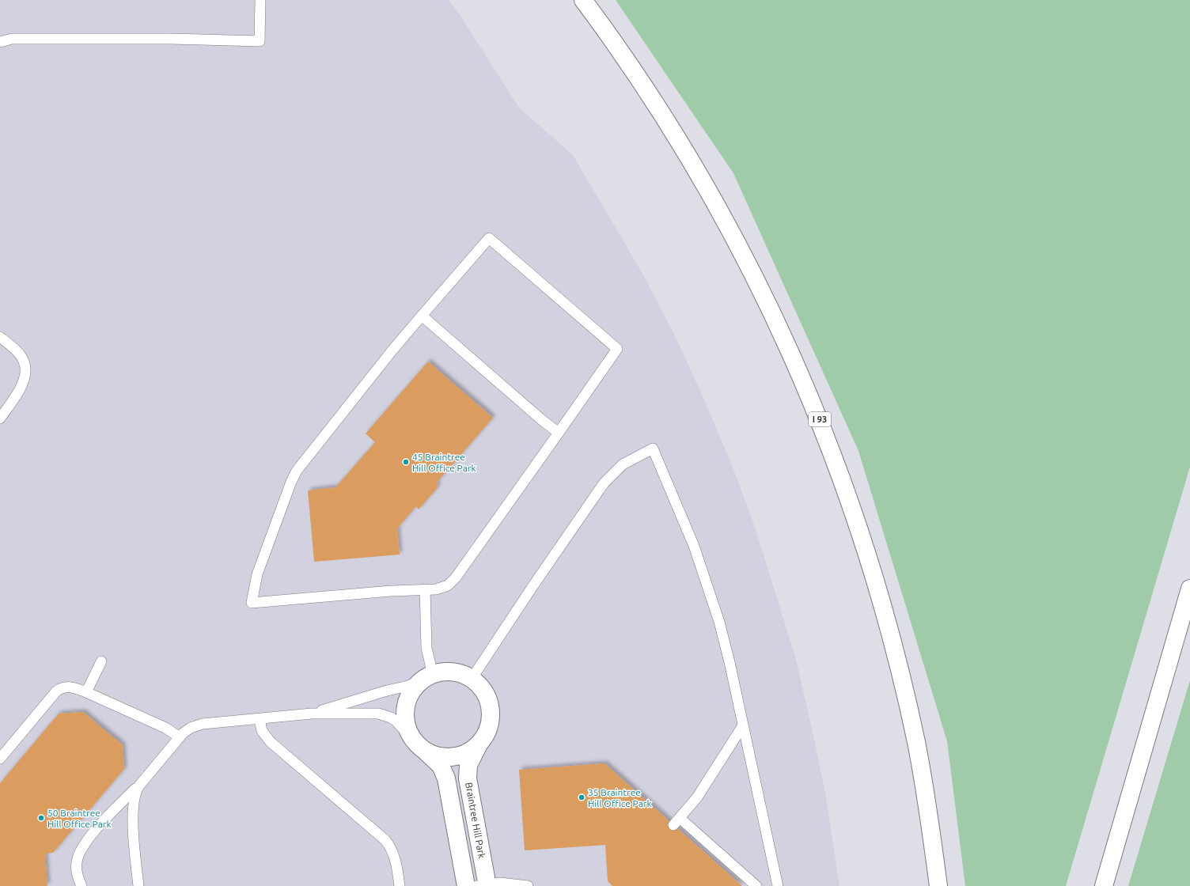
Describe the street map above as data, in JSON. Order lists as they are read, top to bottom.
{
  "streets": {
    "main road": ["I 93", "Braintree Hill Park"]
  },
  "places": ["45 Braintree Hill Office Park", "35 Braintree Hill Office Park", "50 Braintree Hill Office Park"]
}
